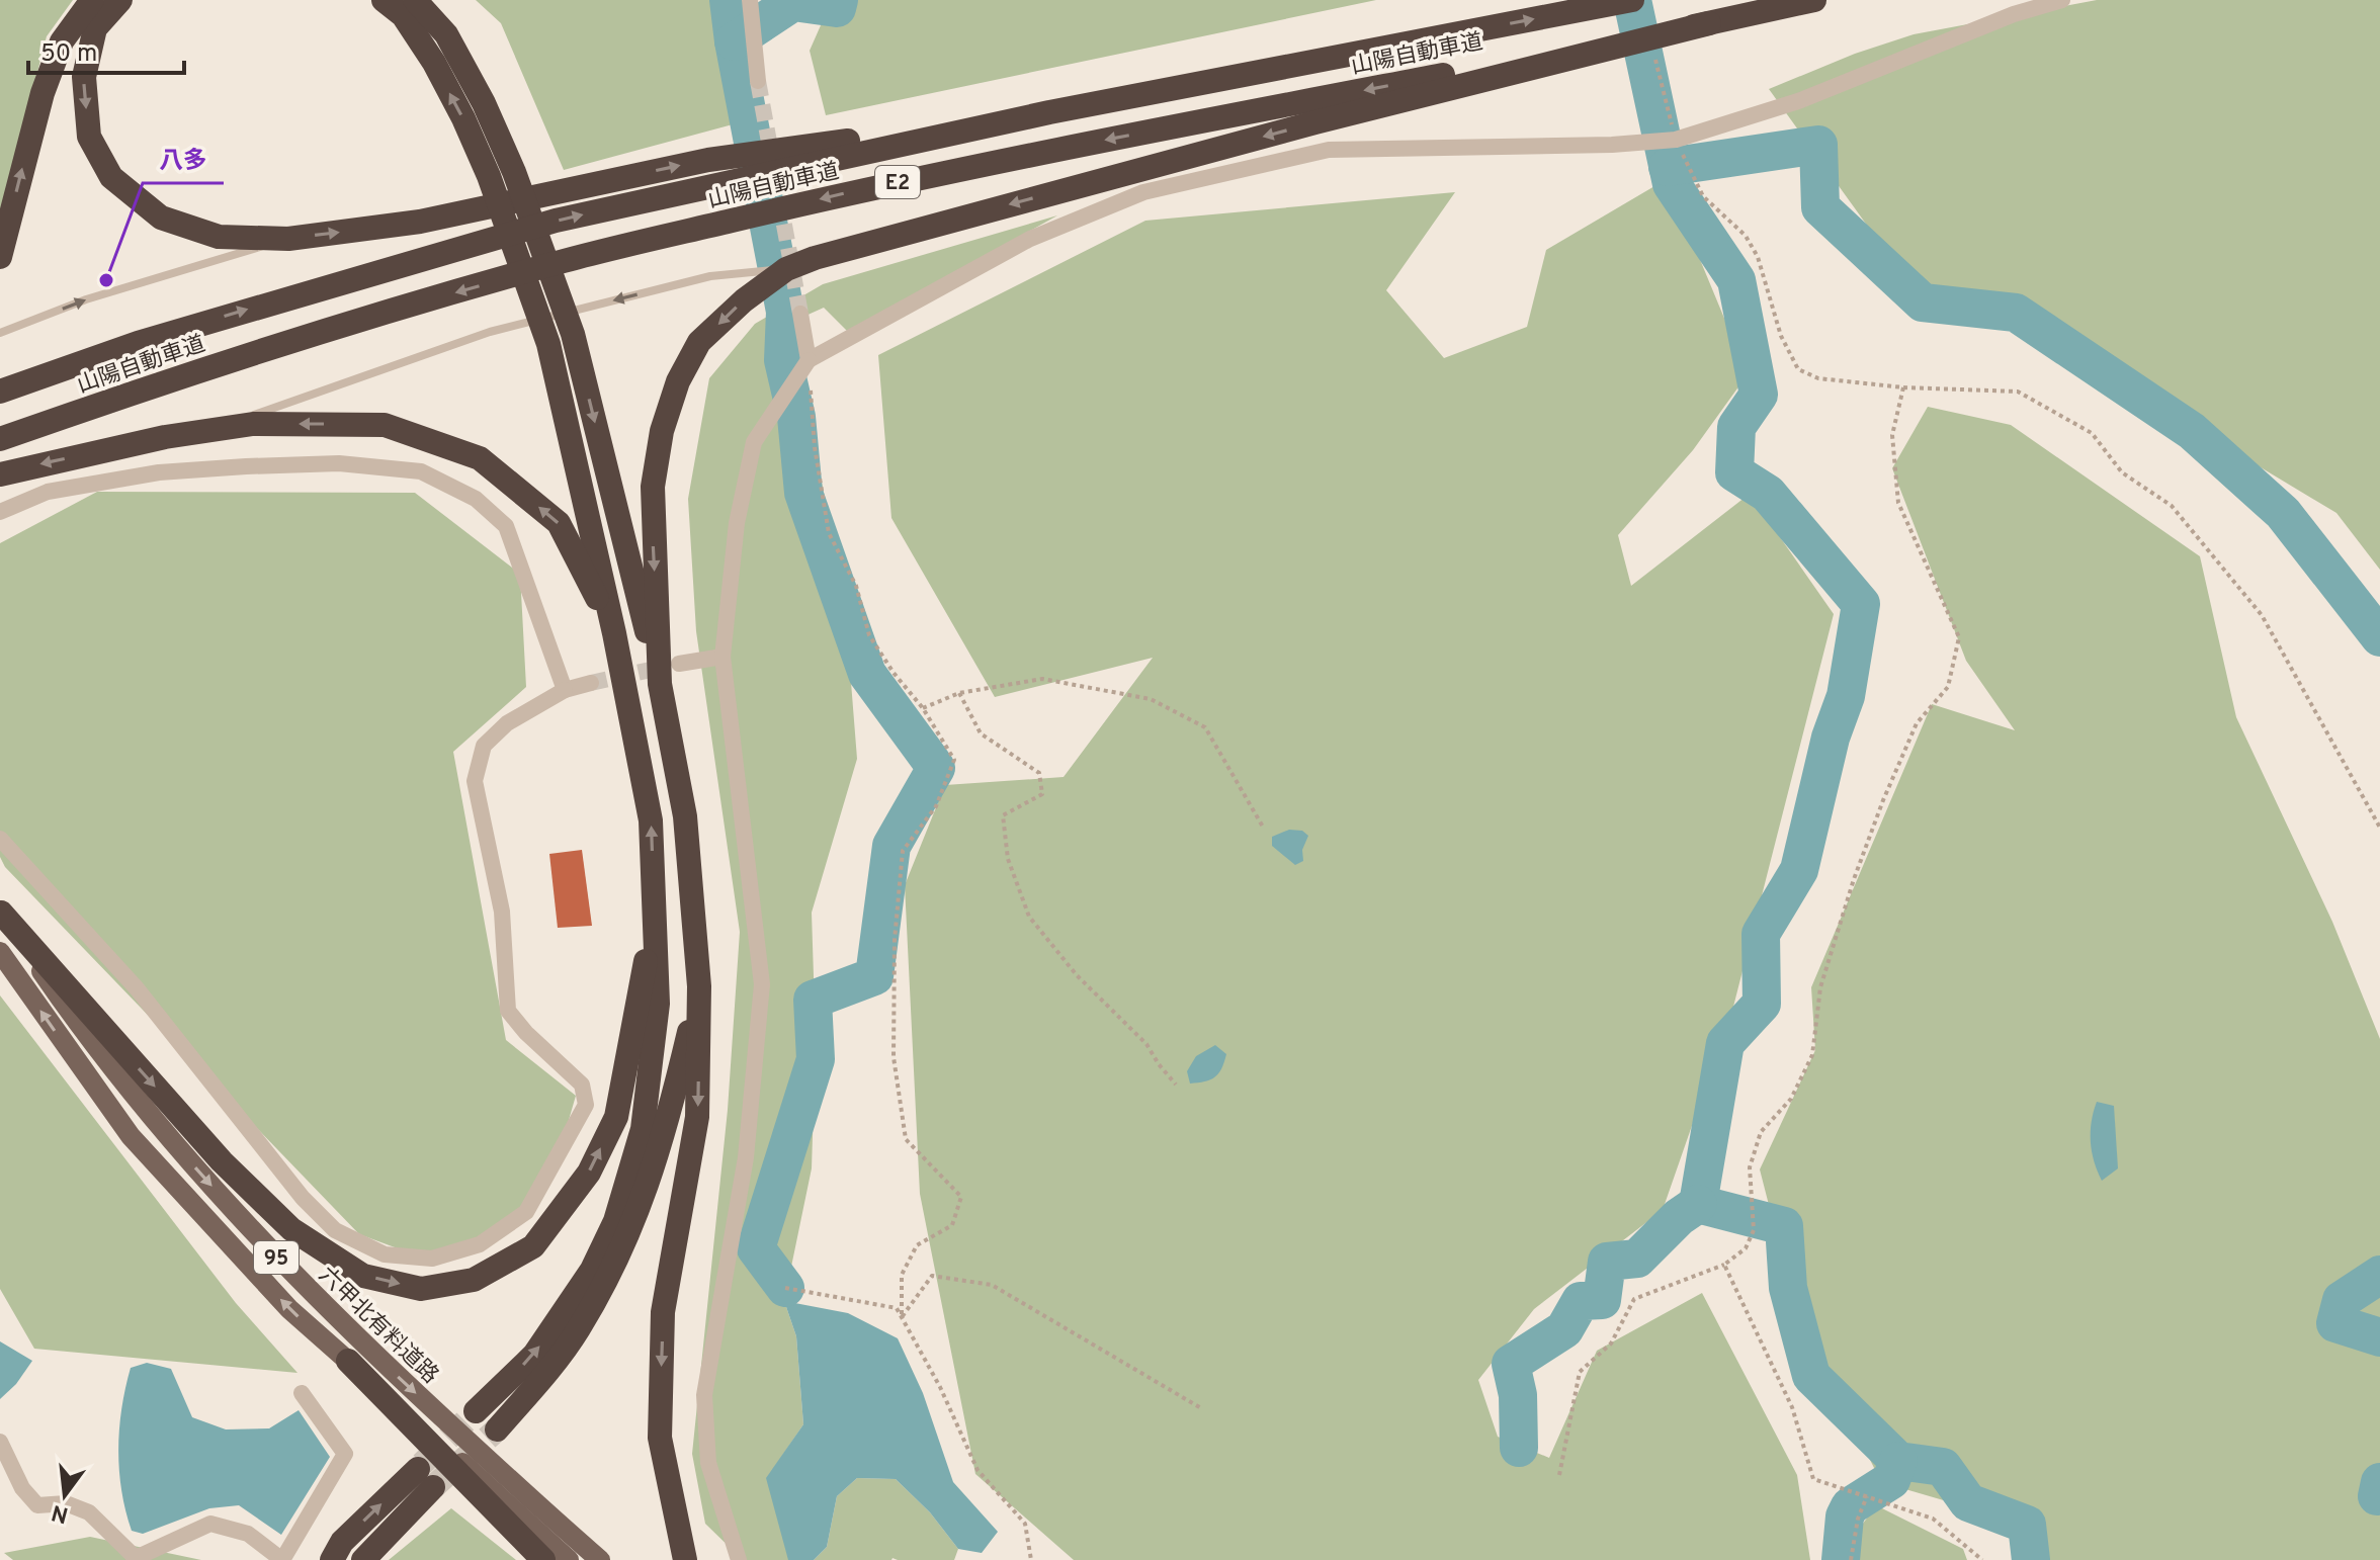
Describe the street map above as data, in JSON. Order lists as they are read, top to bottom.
{
  "streets": {
    "highway": ["山陽自動車道", "E2"],
    "main road": ["95", "六甲北有料道路"]
  },
  "places": ["八多"],
  "scale_bar": "50 m",
  "north": "bottom"
}
